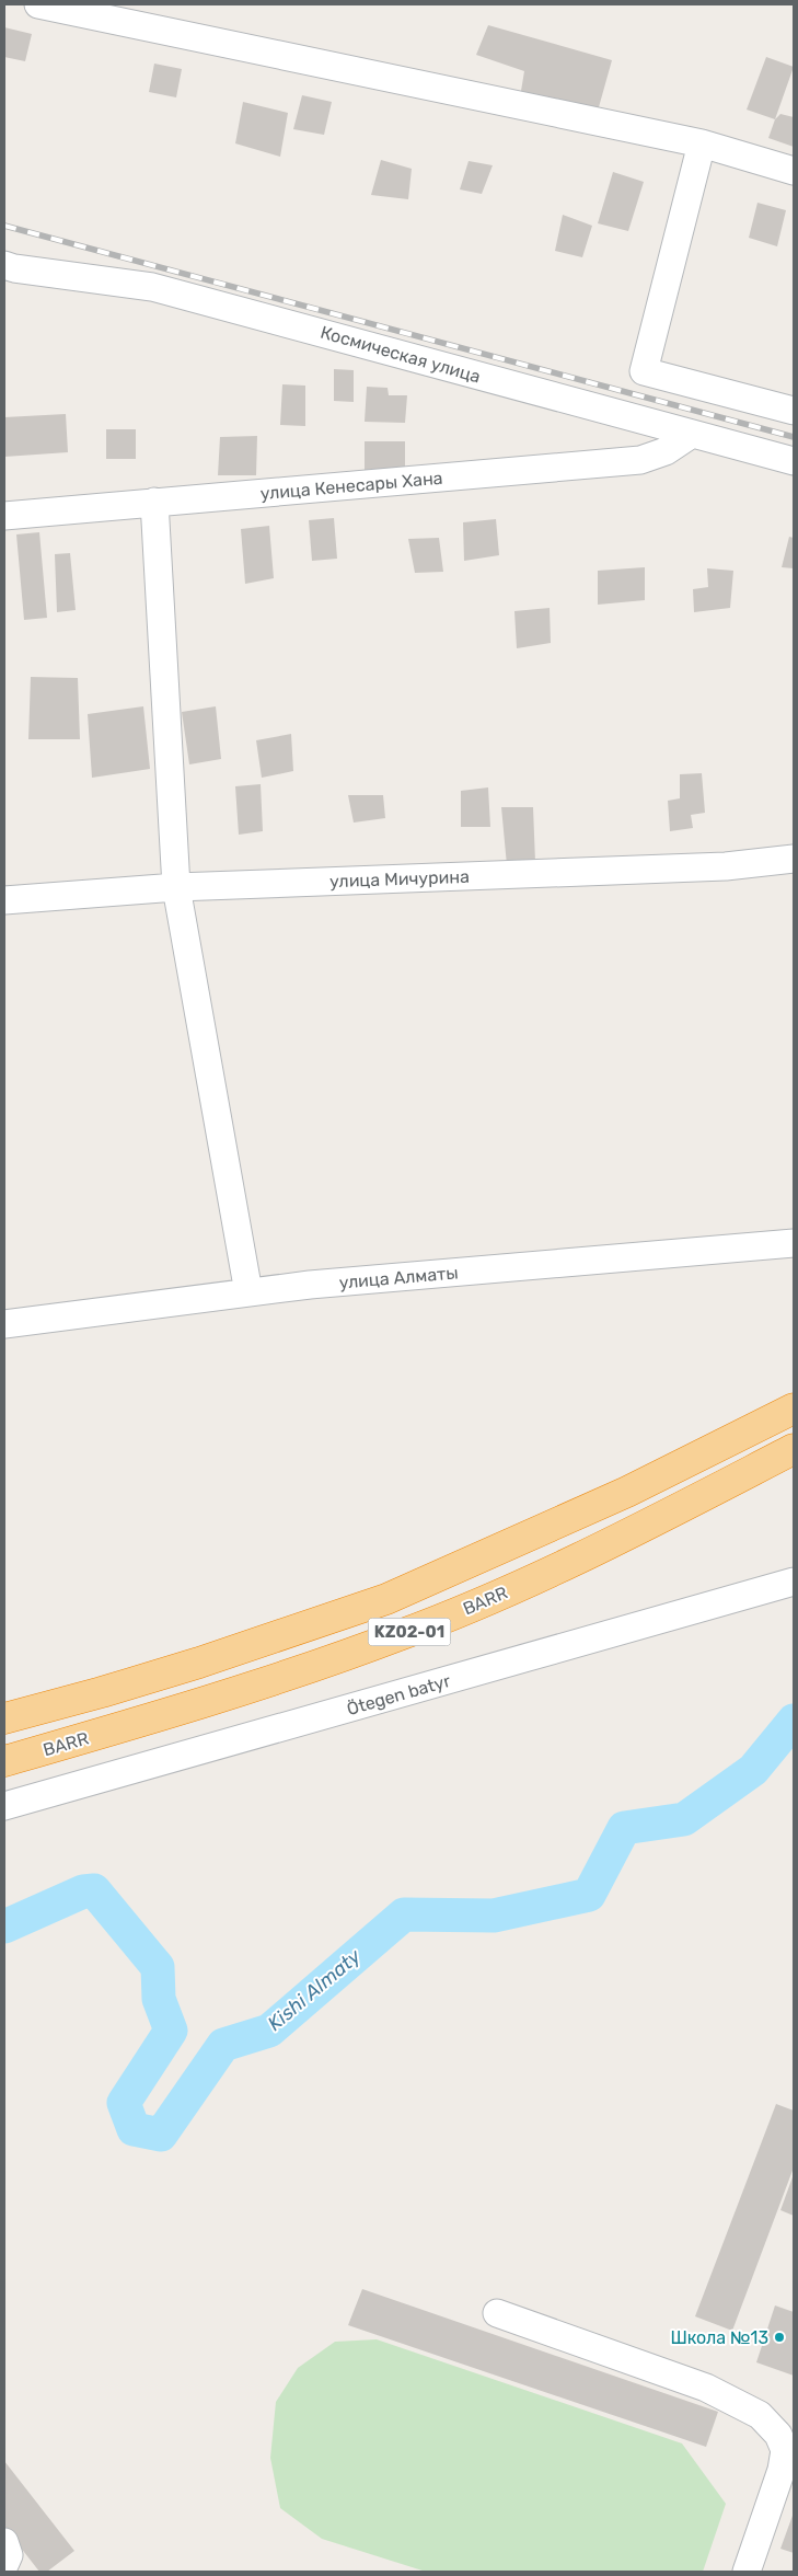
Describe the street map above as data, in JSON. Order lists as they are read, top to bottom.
{
  "streets": {
    "highway": ["BARR", "KZ02-01"],
    "street": [
      "Космическая улица",
      "улица Кенесары Хана",
      "улица Мичурина",
      "улица Алматы",
      "Ötegen batyr"
    ]
  },
  "crossings": [
    ["Космическая улица", "улица Кенесары Хана"]
  ],
  "water": ["Kіshі Almaty"],
  "places": ["Школа №13"]
}
